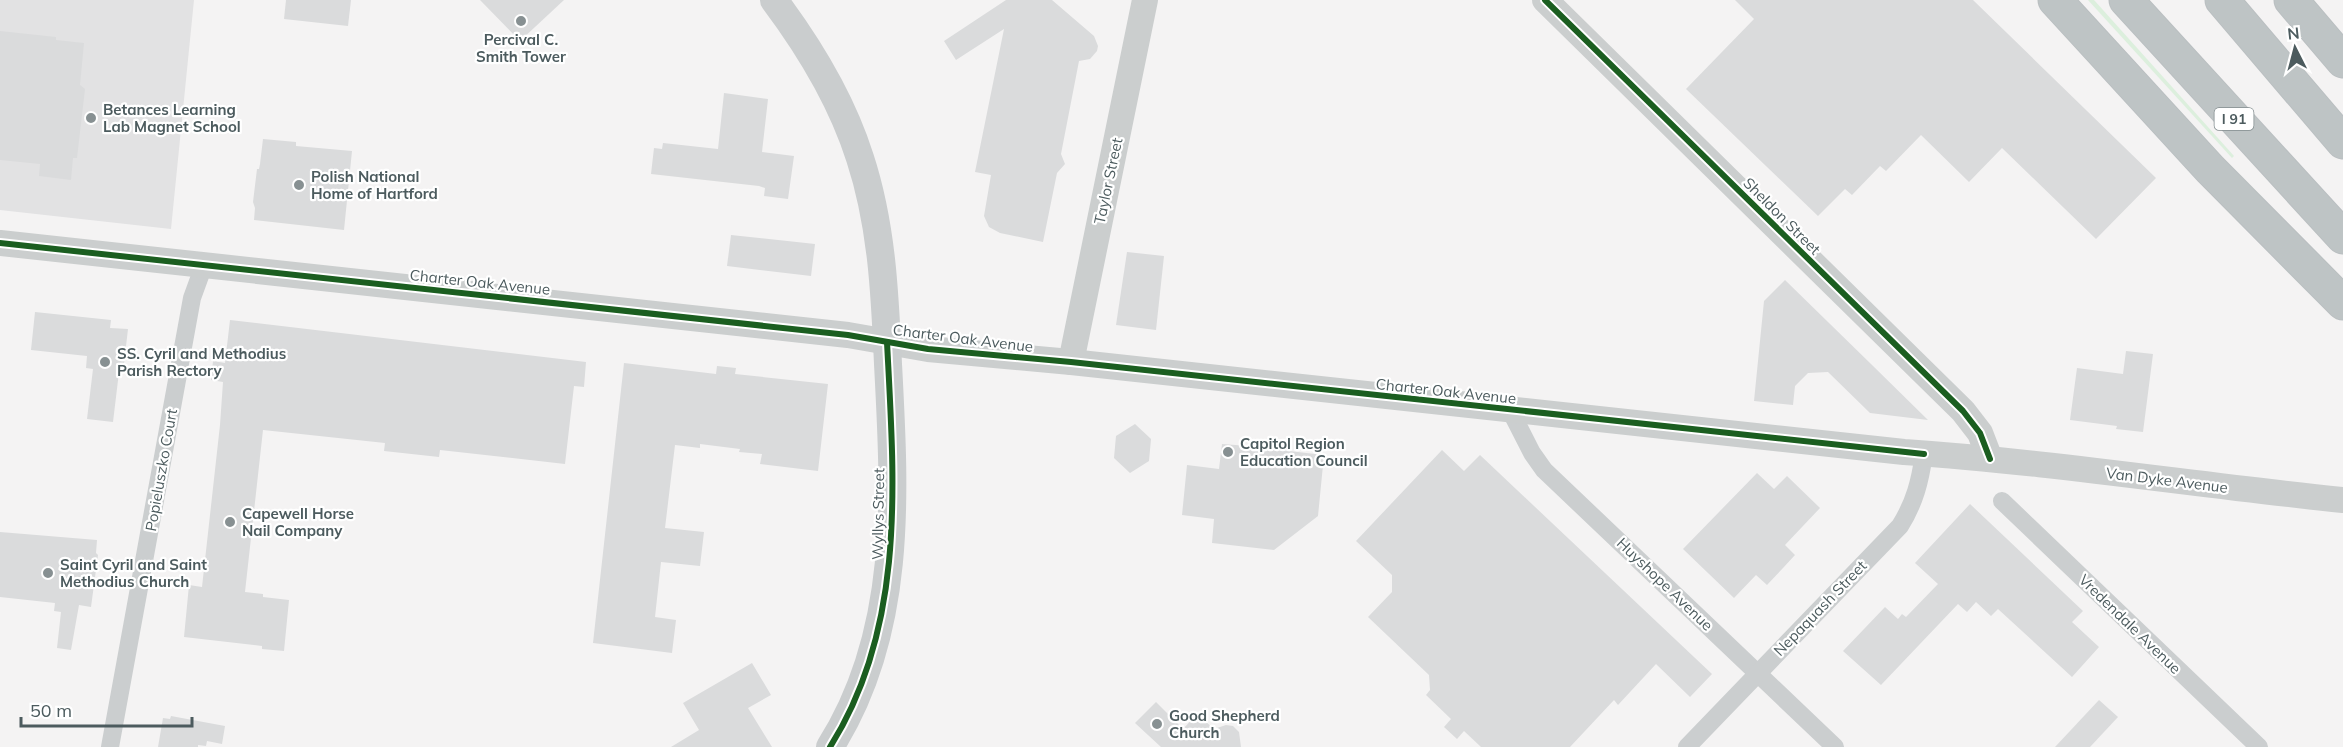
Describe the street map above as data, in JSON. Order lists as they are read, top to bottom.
{
  "streets": {
    "highway": ["I 91"],
    "main road": ["Wyllys Street"],
    "street": [
      "Taylor Street",
      "Sheldon Street",
      "Charter Oak Avenue",
      "Popieluszko Court",
      "Van Dyke Avenue",
      "Huyshope Avenue",
      "Nepaquash Street",
      "Vredendale Avenue"
    ]
  },
  "crossings": [
    ["Taylor Street", "Charter Oak Avenue"],
    ["Sheldon Street", "Charter Oak Avenue"],
    ["Sheldon Street", "Van Dyke Avenue"],
    ["Charter Oak Avenue", "Popieluszko Court"],
    ["Charter Oak Avenue", "Van Dyke Avenue"],
    ["Charter Oak Avenue", "Wyllys Street"],
    ["Charter Oak Avenue", "Huyshope Avenue"],
    ["Charter Oak Avenue", "Nepaquash Street"],
    ["Huyshope Avenue", "Nepaquash Street"]
  ],
  "places": [
    "Percival C. Smith Tower",
    "Betances Learning Lab Magnet School",
    "Polish National Home of Hartford",
    "SS. Cyril and Methodius Parish Rectory",
    "Capitol Region Education Council",
    "Capewell Horse Nail Company",
    "Saint Cyril and Saint Methodius Church",
    "Good Shepherd Church"
  ],
  "scale_bar": "50 m",
  "north": "top"
}
